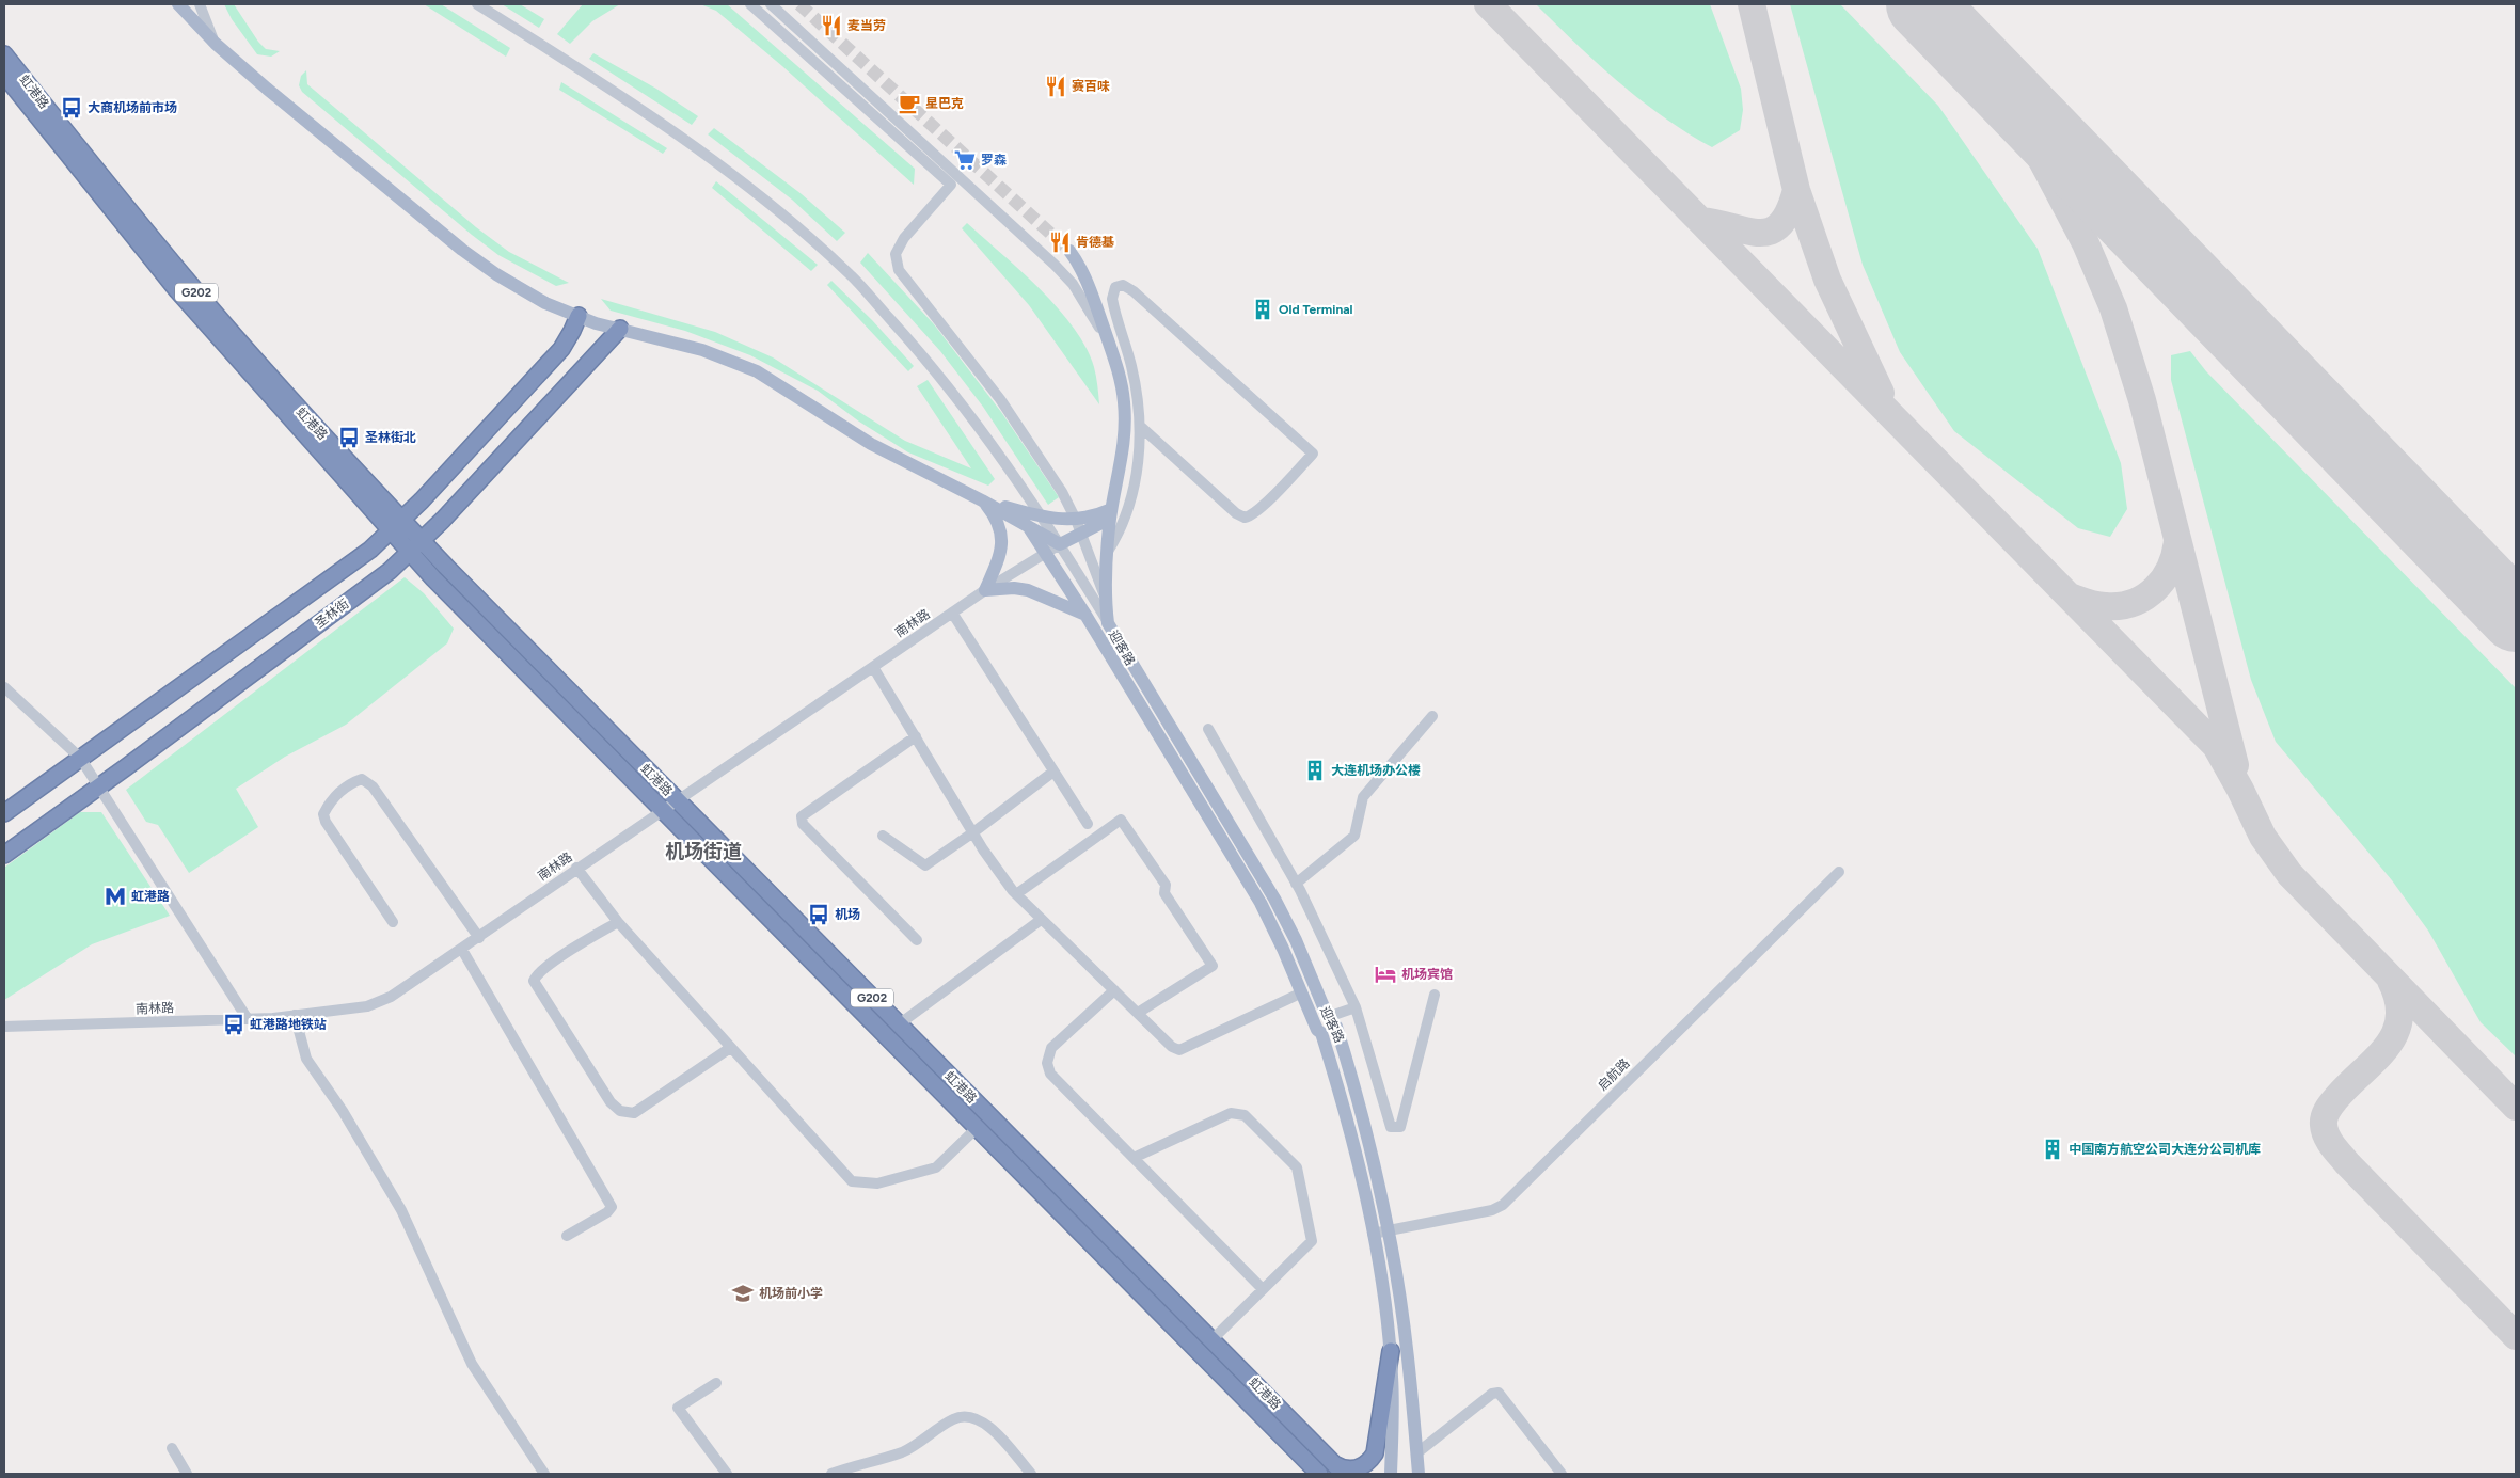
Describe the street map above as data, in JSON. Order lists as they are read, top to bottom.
{
  "streets": {
    "highway": ["虹港路", "G202", "圣林街"],
    "main road": ["迎客路"],
    "street": ["南林路", "启航路"]
  },
  "crossings": [
    ["虹港路", "圣林街"],
    ["虹港路", "南林路"],
    ["南林路", "迎客路"],
    ["迎客路", "启航路"]
  ],
  "districts": ["机场街道"],
  "places": {
    "restaurant": ["麦当劳", "赛百味", "肯德基"],
    "cafe": ["星巴克"],
    "bus stop": [
      "大商机场前市场",
      "圣林街北",
      "机场",
      "虹港路地铁站"
    ],
    "supermarket": ["罗森"],
    "building": ["Old Terminal", "大连机场办公楼", "中国南方航空公司大连分公司机库"],
    "metro station": ["虹港路"],
    "hotel": ["机场宾馆"],
    "school or university": ["机场前小学"]
  }
}
